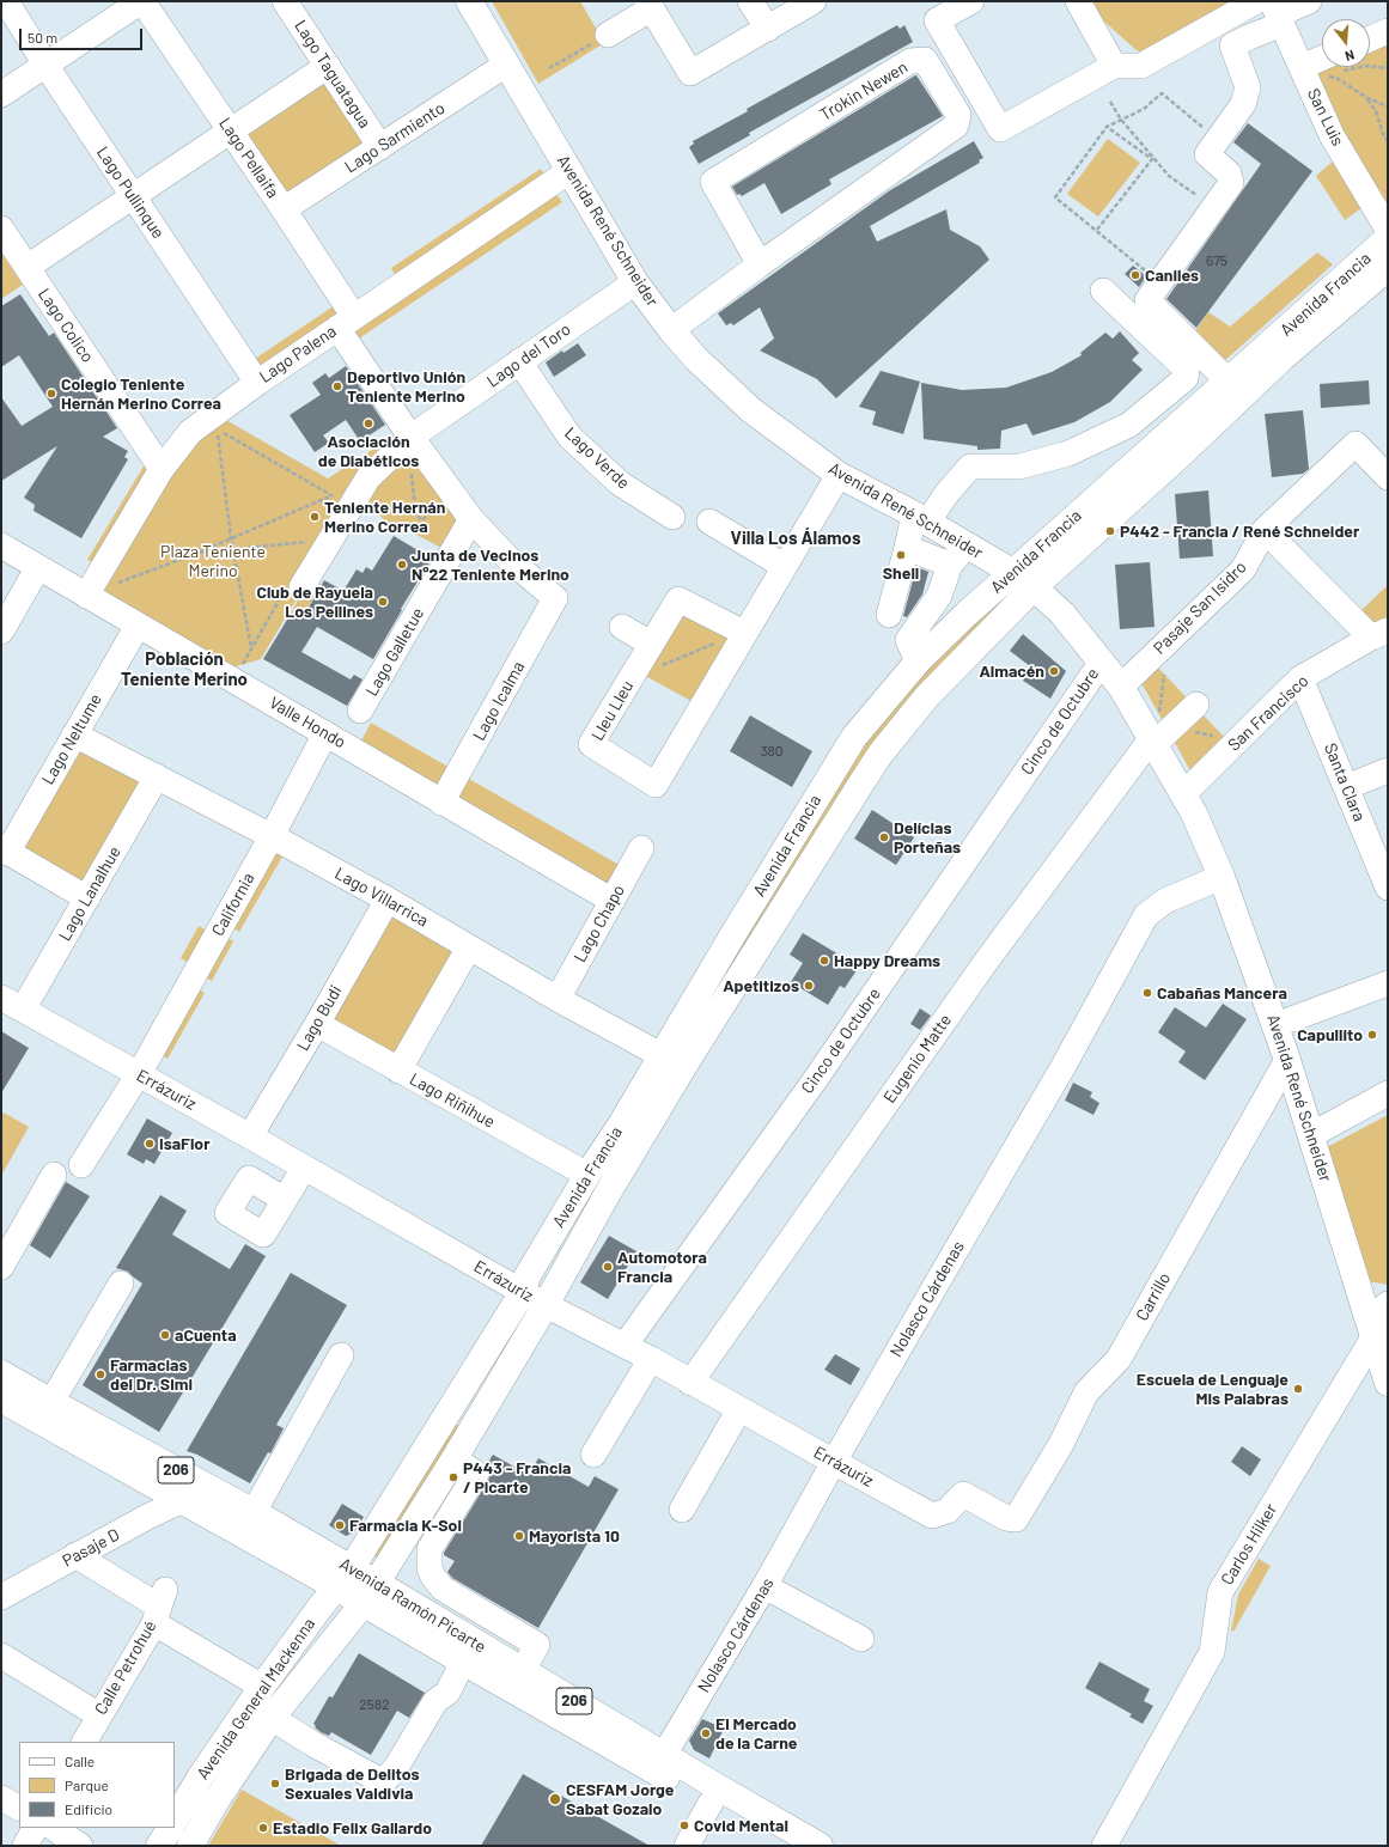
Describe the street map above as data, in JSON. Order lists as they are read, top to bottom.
{
  "streets": {
    "main road": [
      "Avenida René Schneider",
      "Avenida Francia",
      "206",
      "Avenida Ramón Picarte",
      "Avenida General Mackenna"
    ],
    "street": [
      "Lago Taguatagua",
      "Trokin Newen",
      "San Luis",
      "Lago Sarmiento",
      "Lago Pellaifa",
      "Lago Pullinque",
      "Lago Colico",
      "Lago Palena",
      "Lago del Toro",
      "Lago Verde",
      "Pasaje San Isidro",
      "Lago Galletue",
      "Lago Icalma",
      "Lleu Lleu",
      "San Francisco",
      "Cinco de Octubre",
      "Valle Hondo",
      "Lago Neltume",
      "Santa Clara",
      "Lago Lanalhue",
      "Lago Villarrica",
      "California",
      "Lago Chapo",
      "Lago Budi",
      "Eugenio Matte",
      "Errázuriz",
      "Lago Riñihue",
      "Carrillo",
      "Nolasco Cárdenas",
      "Carlos Hilker",
      "Pasaje D",
      "Calle Petrohué"
    ]
  },
  "crossings": [
    ["Lago Taguatagua", "Lago Sarmiento"],
    ["Trokin Newen", "Avenida René Schneider"],
    ["Lago Sarmiento", "Lago Pellaifa"],
    ["Lago Sarmiento", "Avenida René Schneider"],
    ["Lago Pellaifa", "Lago Palena"],
    ["Lago Pellaifa", "Lago del Toro"],
    ["Lago Pellaifa", "Lago Galletue"],
    ["Lago Pellaifa", "Lago Icalma"],
    ["Lago Pullinque", "Lago Palena"],
    ["Avenida René Schneider", "Avenida Francia"],
    ["Avenida René Schneider", "Lago Palena"],
    ["Avenida René Schneider", "Lago del Toro"],
    ["Avenida René Schneider", "Pasaje San Isidro"],
    ["Avenida René Schneider", "Lleu Lleu"],
    ["Avenida René Schneider", "San Francisco"],
    ["Avenida René Schneider", "Cinco de Octubre"],
    ["Avenida René Schneider", "Eugenio Matte"],
    ["Avenida René Schneider", "Carrillo"],
    ["Avenida René Schneider", "Nolasco Cárdenas"],
    ["Avenida René Schneider", "Carlos Hilker"],
    ["Avenida Francia", "Lago Villarrica"],
    ["Avenida Francia", "Errázuriz"],
    ["Avenida Francia", "Lago Riñihue"],
    ["Avenida Francia", "Avenida Ramón Picarte"],
    ["Avenida Francia", "Avenida General Mackenna"],
    ["Lago Colico", "Lago Palena"],
    ["Lago Palena", "Valle Hondo"],
    ["Lago del Toro", "Lago Verde"],
    ["Lago Icalma", "Valle Hondo"],
    ["San Francisco", "Santa Clara"],
    ["Cinco de Octubre", "Errázuriz"],
    ["Valle Hondo", "Lago Neltume"],
    ["Valle Hondo", "California"],
    ["Valle Hondo", "Lago Chapo"],
    ["Lago Neltume", "Lago Villarrica"],
    ["Lago Lanalhue", "Lago Villarrica"],
    ["Lago Lanalhue", "Errázuriz"],
    ["Lago Villarrica", "California"],
    ["Lago Villarrica", "Lago Chapo"],
    ["Lago Villarrica", "Lago Budi"],
    ["California", "Errázuriz"],
    ["Lago Budi", "Errázuriz"],
    ["Lago Budi", "Lago Riñihue"],
    ["Eugenio Matte", "Errázuriz"],
    ["Errázuriz", "Carrillo"],
    ["Errázuriz", "Nolasco Cárdenas"],
    ["Nolasco Cárdenas", "Avenida Ramón Picarte"],
    ["Pasaje D", "Avenida Ramón Picarte"],
    ["Avenida Ramón Picarte", "Avenida General Mackenna"]
  ],
  "districts": ["Villa Los Álamos", "Población Teniente Merino"],
  "parks": ["Plaza Teniente Merino"],
  "places": [
    "Caniles",
    "Deportivo Unión Teniente Merino",
    "Colegio Teniente Hernán Merino Correa",
    "Asociación de Diabéticos",
    "Teniente Hernán Merino Correa",
    "P442 - Francia / René Schneider",
    "Shell",
    "Junta de Vecinos N°22 Teniente Merino",
    "Club de Rayuela Los Pellines",
    "Almacén",
    "Delícias Porteñas",
    "Happy Dreams",
    "Apetitizos",
    "Cabañas Mancera",
    "Capullito",
    "IsaFlor",
    "Automotora Francia",
    "aCuenta",
    "Farmacias del Dr. Simi",
    "Escuela de Lenguaje Mis Palabras",
    "P443 - Francia / Picarte",
    "Farmacia K-Sol",
    "Mayorista 10",
    "El Mercado de la Carne",
    "Brigada de Delitos Sexuales Valdivia",
    "CESFAM Jorge Sabat Gozalo",
    "Covid Mental",
    "Estadio Felix Gallardo"
  ],
  "house_numbers": ["675", "380", "2582"],
  "legend": ["Calle", "Parque", "Edificio"],
  "scale_bar": "50 m",
  "north": "bottom"
}
